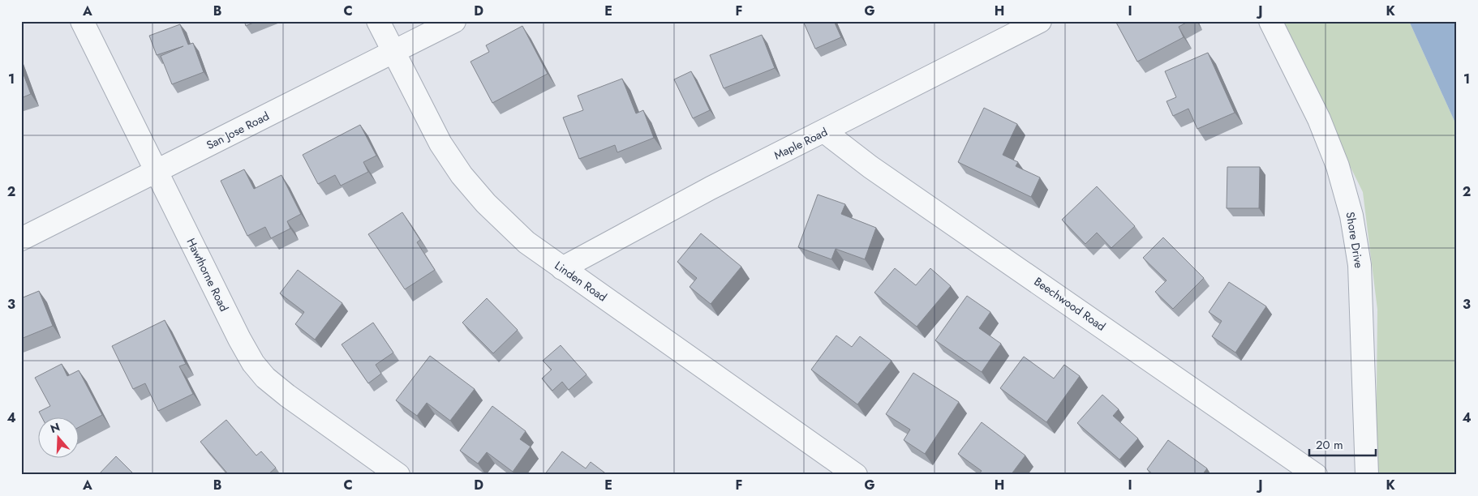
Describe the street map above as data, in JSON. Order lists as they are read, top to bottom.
{
  "streets": {
    "street": [
      "San Jose Road",
      "Maple Road",
      "Shore Drive",
      "Hawthorne Road",
      "Linden Road",
      "Beechwood Road"
    ]
  },
  "crossings": [
    ["San Jose Road", "Hawthorne Road"],
    ["San Jose Road", "Linden Road"],
    ["Maple Road", "Linden Road"],
    ["Maple Road", "Beechwood Road"]
  ],
  "scale_bar": "20 m",
  "north": "top",
  "grid": {
    "columns": [
      "A",
      "B",
      "C",
      "D",
      "E",
      "F",
      "G",
      "H",
      "I",
      "J",
      "K"
    ],
    "rows": [
      "1",
      "2",
      "3",
      "4"
    ]
  }
}
